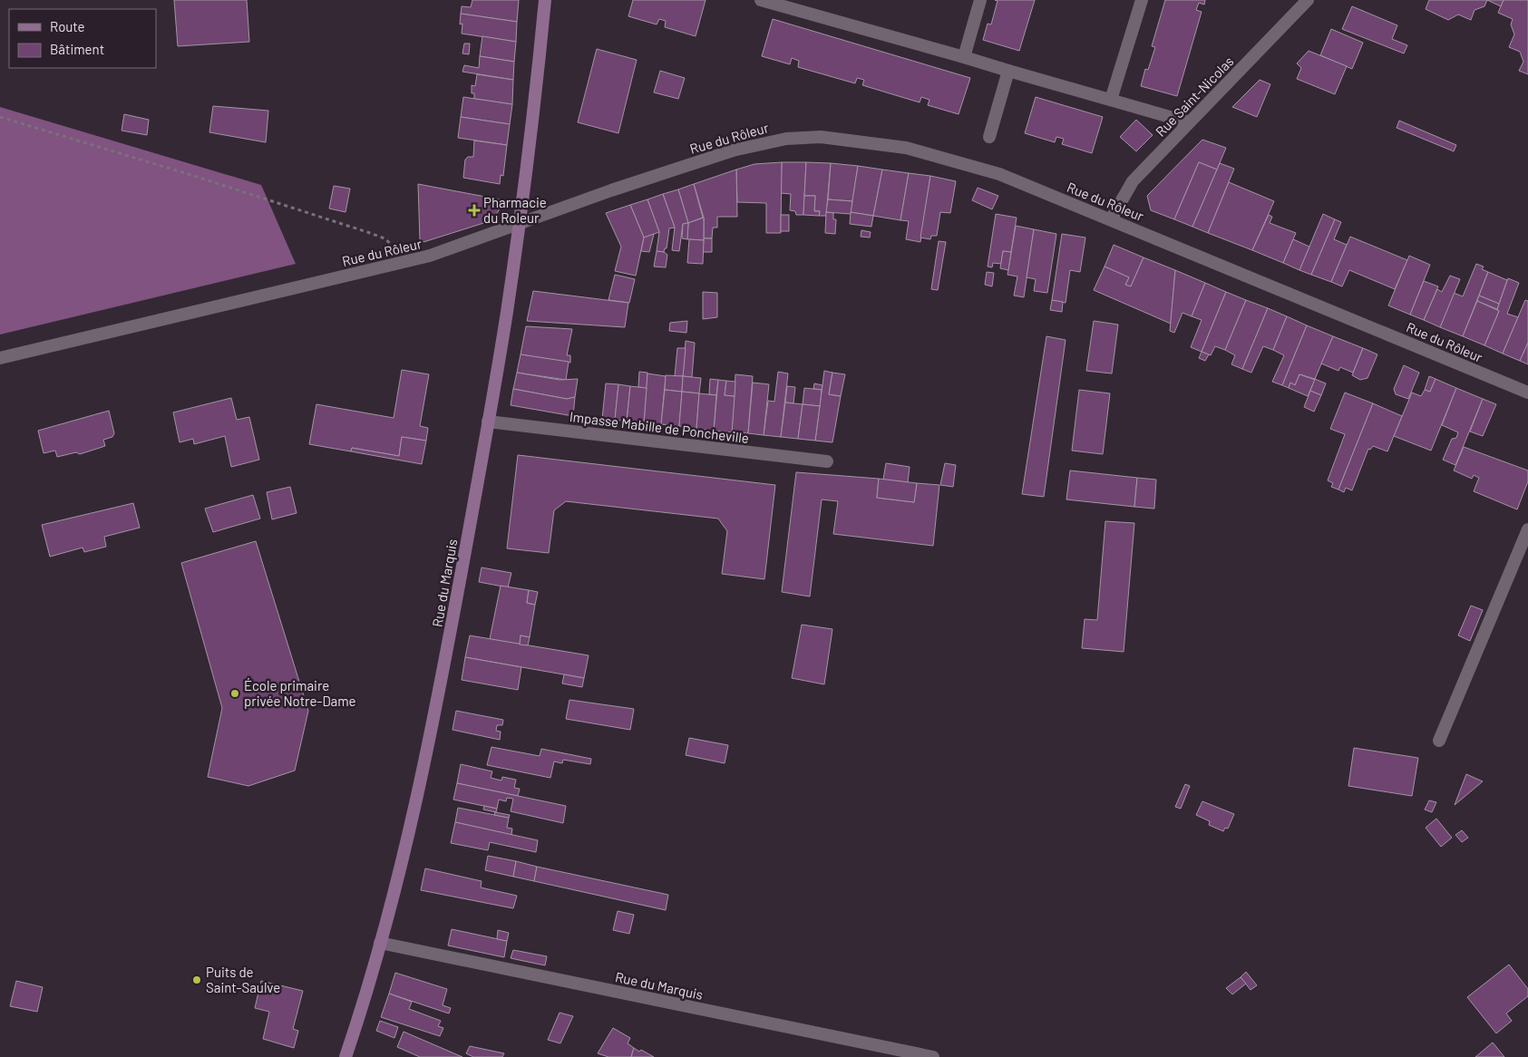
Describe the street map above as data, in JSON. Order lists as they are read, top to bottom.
{
  "streets": {
    "main road": ["Rue du Marquis"],
    "street": ["Rue Saint-Nicolas", "Rue du Rôleur", "Impasse Mabille de Poncheville"]
  },
  "crossings": [
    ["Rue Saint-Nicolas", "Rue du Rôleur"],
    ["Rue du Rôleur", "Rue du Marquis"],
    ["Impasse Mabille de Poncheville", "Rue du Marquis"]
  ],
  "places": {
    "health": ["Pharmacie du Roleur"],
    "other": ["École primaire privée Notre-Dame", "Puits de Saint-Saulve"]
  },
  "legend": ["Route", "Bâtiment"]
}
